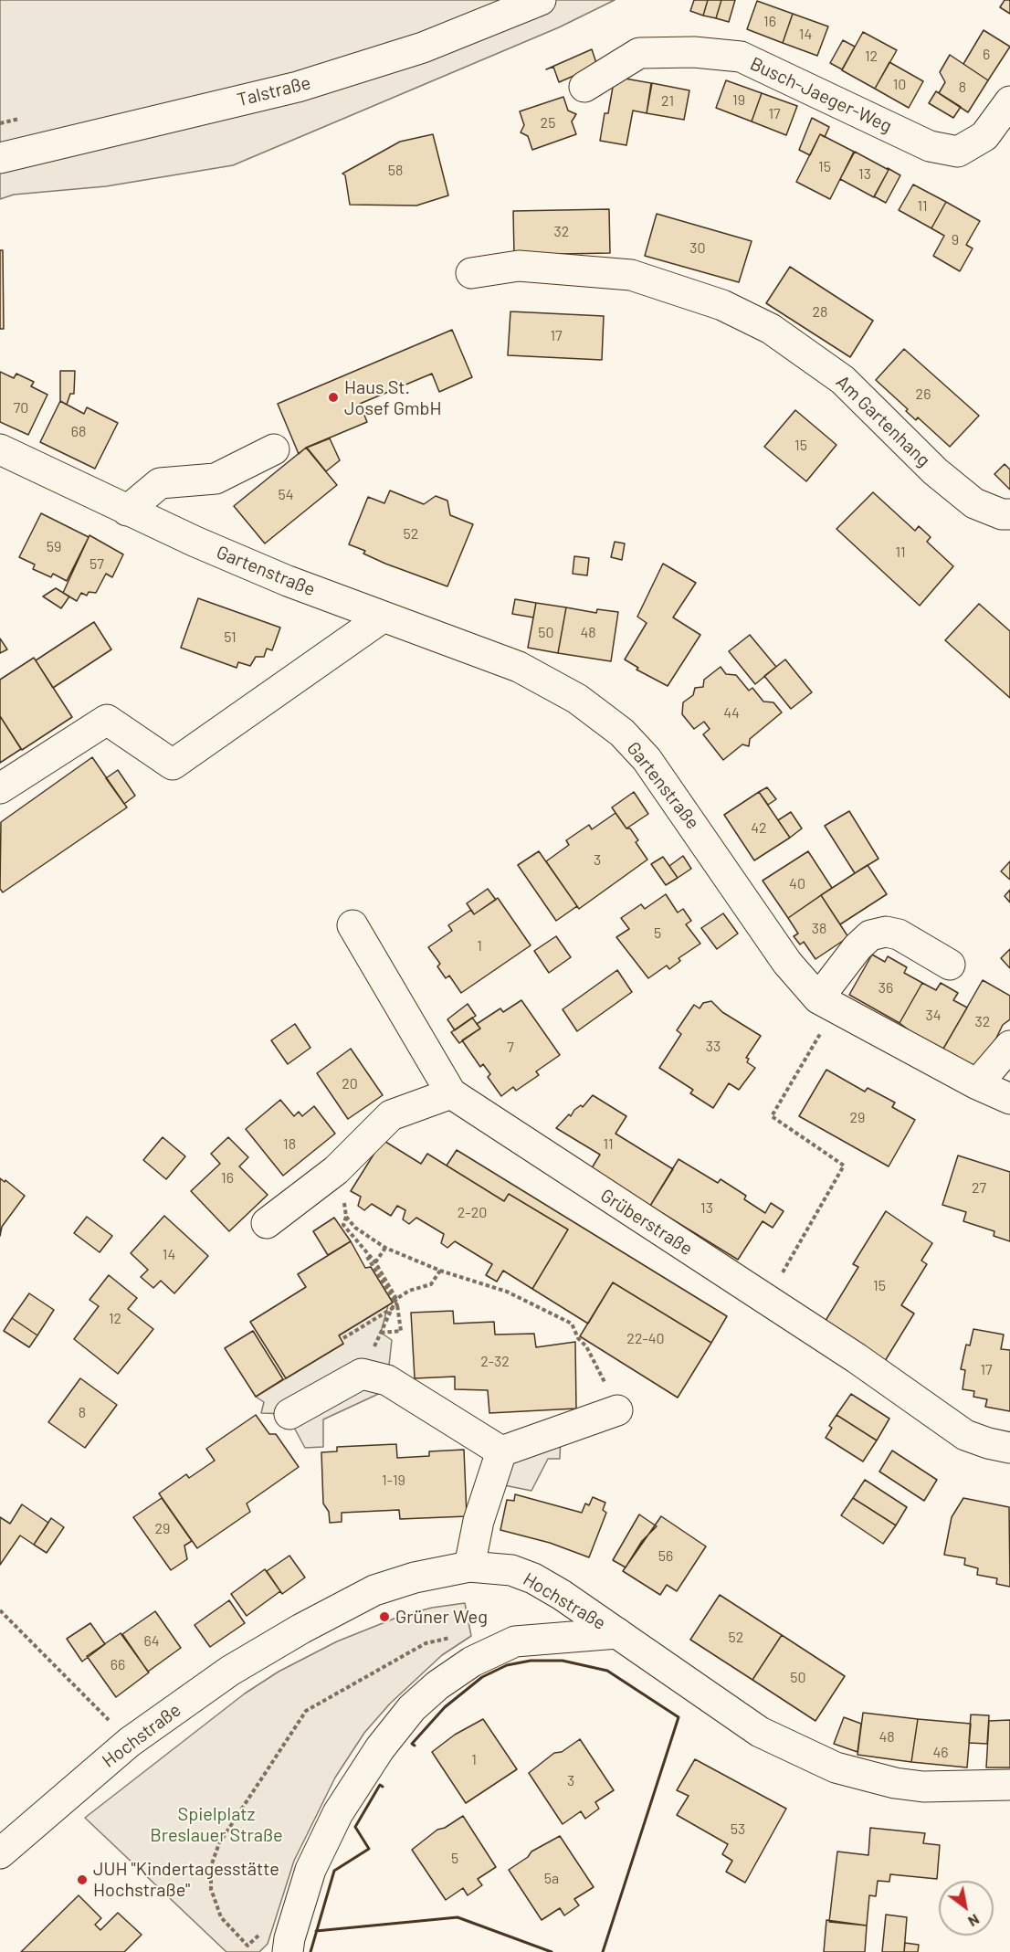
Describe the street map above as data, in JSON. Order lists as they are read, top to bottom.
{
  "streets": {
    "street": [
      "Talstraße",
      "Busch-Jaeger-Weg",
      "Am Gartenhang",
      "Gartenstraße",
      "Grüberstraße",
      "Hochstraße"
    ]
  },
  "parks": ["Spielplatz Breslauer Straße"],
  "places": ["Haus St. Josef GmbH", "Grüner Weg", "JUH \"Kindertagesstätte Hochstraße\""],
  "house_numbers": [
    "16",
    "14",
    "6",
    "12",
    "10",
    "8",
    "19",
    "21",
    "17",
    "25",
    "15",
    "58",
    "13",
    "11",
    "32",
    "9",
    "30",
    "28",
    "17",
    "26",
    "70",
    "68",
    "15",
    "54",
    "52",
    "59",
    "11",
    "57",
    "50",
    "48",
    "51",
    "44",
    "42",
    "3",
    "40",
    "38",
    "5",
    "1",
    "36",
    "34",
    "32",
    "33",
    "7",
    "20",
    "29",
    "18",
    "11",
    "16",
    "27",
    "13",
    "2-20",
    "14",
    "15",
    "12",
    "22-40",
    "2-32",
    "17",
    "8",
    "1-19",
    "29",
    "56",
    "52",
    "64",
    "66",
    "50",
    "48",
    "46",
    "1",
    "3",
    "53",
    "5",
    "5a"
  ],
  "north": "bottom right"
}
